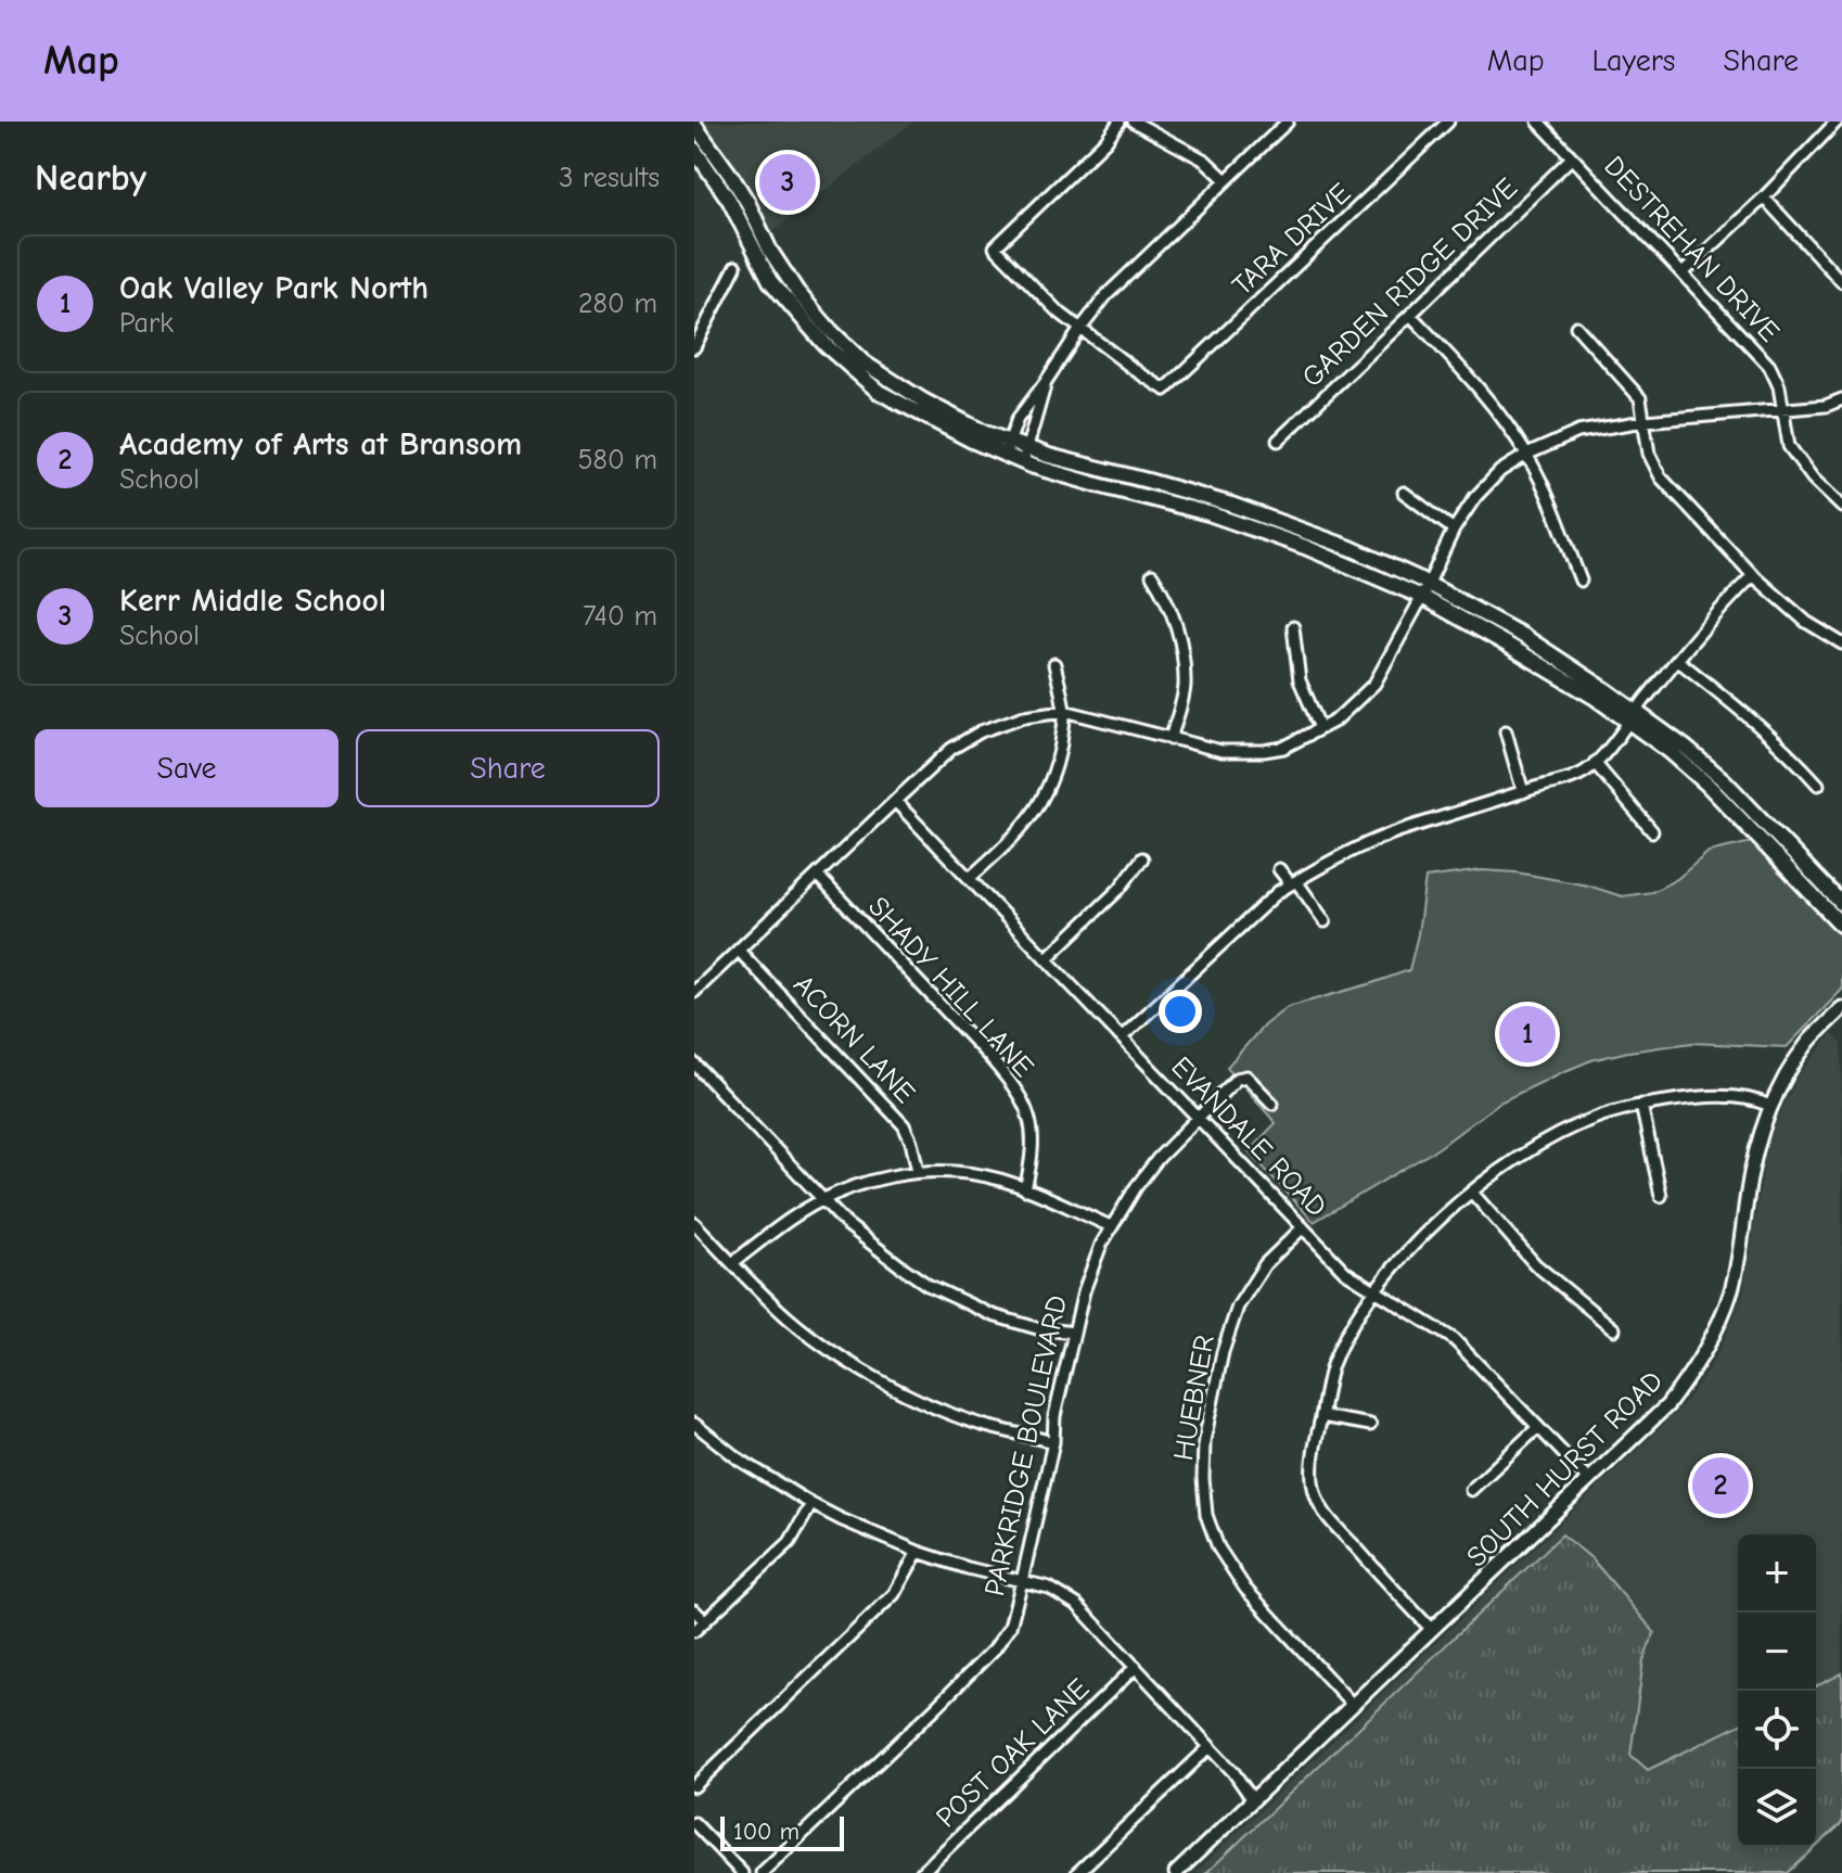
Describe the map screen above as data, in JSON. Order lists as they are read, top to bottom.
{
  "streets": {
    "street": [
      "TARA DRIVE",
      "DESTREHAN DRIVE",
      "GARDEN RIDGE DRIVE",
      "SHADY HILL LANE",
      "ACORN LANE",
      "EVANDALE ROAD",
      "HUEBNER",
      "PARKRIDGE BOULEVARD",
      "SOUTH HURST ROAD",
      "POST OAK LANE"
    ]
  },
  "crossings": [
    ["DESTREHAN DRIVE", "GARDEN RIDGE DRIVE"],
    ["EVANDALE ROAD", "HUEBNER"],
    ["EVANDALE ROAD", "PARKRIDGE BOULEVARD"],
    ["EVANDALE ROAD", "SOUTH HURST ROAD"],
    ["HUEBNER", "SOUTH HURST ROAD"]
  ],
  "scale_bar": "100 m",
  "page": {
    "header": "Map",
    "nav": ["Map", "Layers", "Share"],
    "heading": ["Nearby", "3 results"],
    "pins": ["3", "1", "2"],
    "list": [
      {
        "mark": "1",
        "name": "Oak Valley Park North",
        "note": "Park",
        "value": "280 m"
      },
      {
        "mark": "2",
        "name": "Academy of Arts at Bransom",
        "note": "School",
        "value": "580 m"
      },
      {
        "mark": "3",
        "name": "Kerr Middle School",
        "note": "School",
        "value": "740 m"
      }
    ],
    "buttons": ["Save", "Share"],
    "map_buttons": ["+", "−"],
    "scale": "100 m"
  }
}
